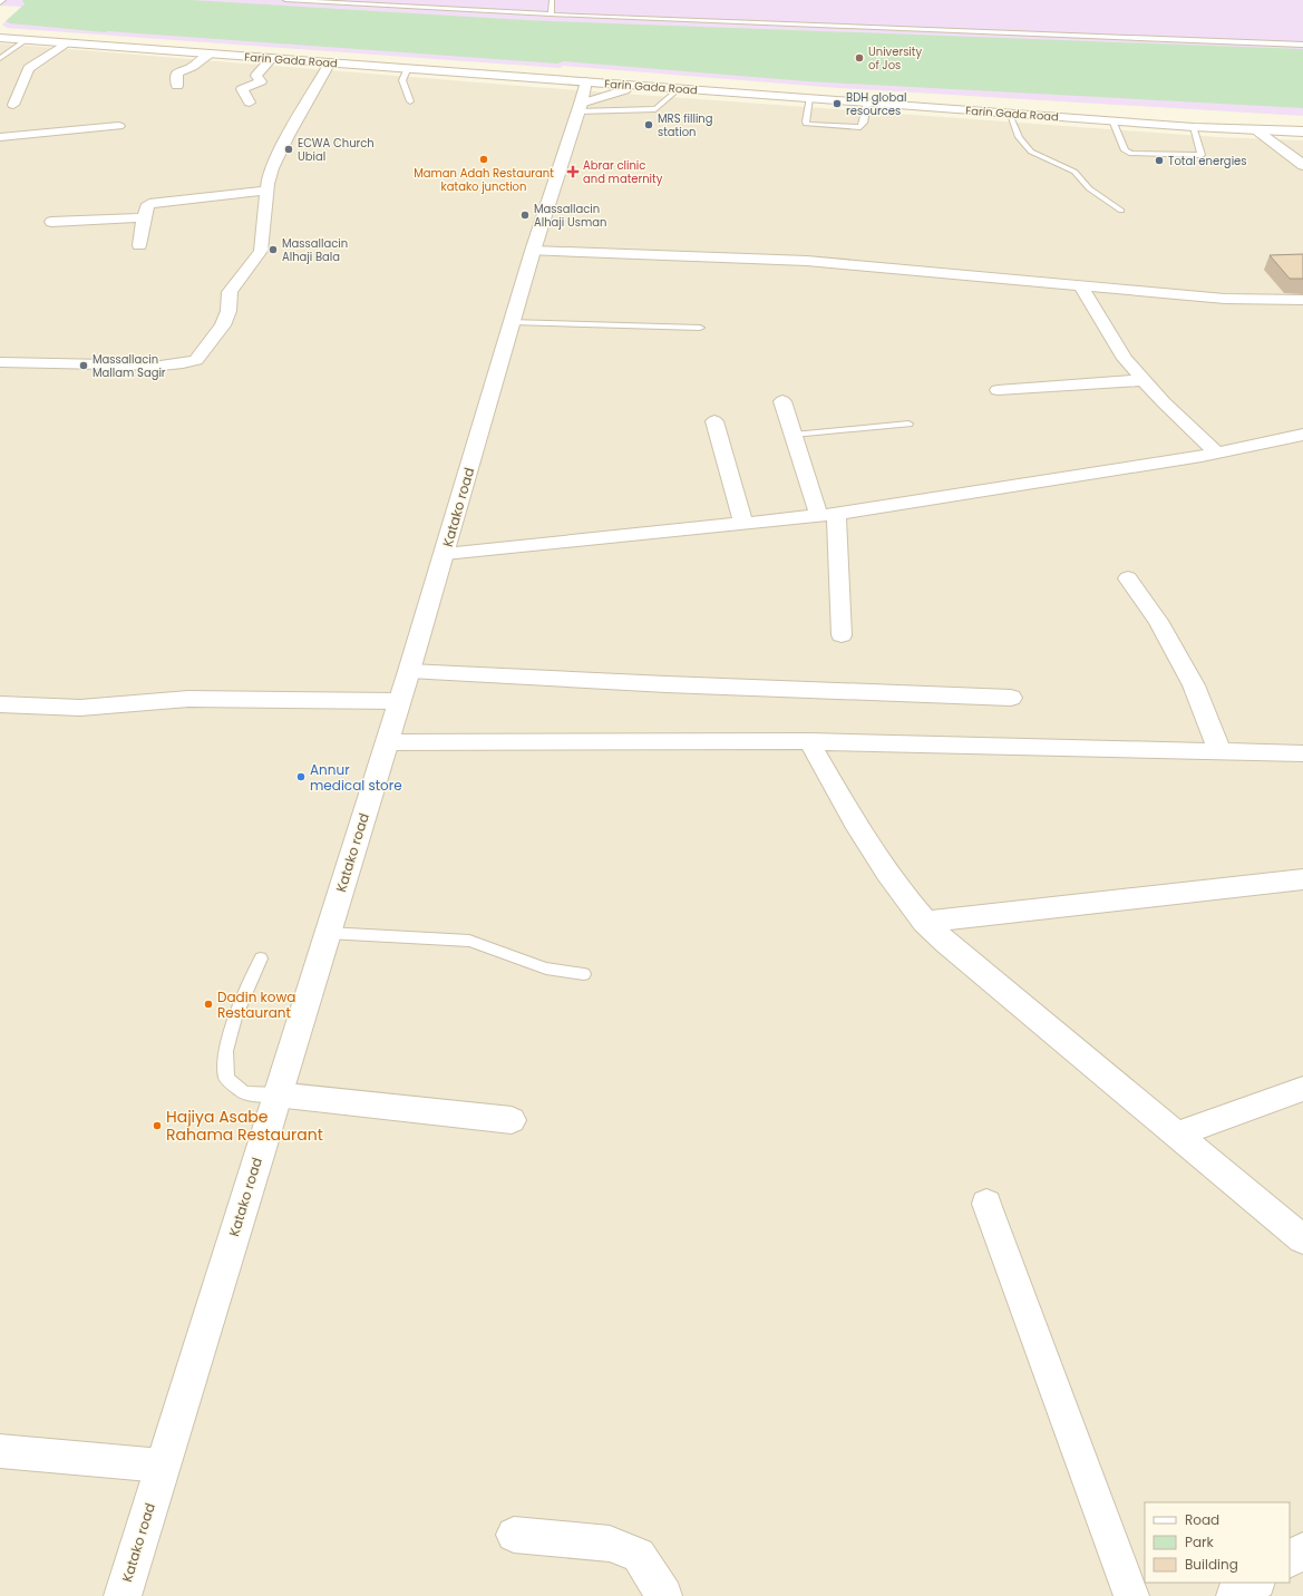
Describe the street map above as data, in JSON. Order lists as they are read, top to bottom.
{
  "streets": {
    "main road": ["Farin Gada Road", "Katako road"]
  },
  "crossings": [
    ["Farin Gada Road", "Katako road"]
  ],
  "places": {
    "other": [
      "University of Jos",
      "BDH global resources",
      "MRS filling station",
      "ECWA Church Ubial",
      "Maman Adah Restaurant katako junction",
      "Total energies",
      "Massallacin Alhaji Usman",
      "Massallacin Alhaji Bala",
      "Massallacin Mallam Sagir",
      "Annur medical store",
      "Dadin kowa Restaurant",
      "Hajiya Asabe Rahama Restaurant"
    ],
    "health": ["Abrar clinic and maternity"]
  },
  "legend": ["Road", "Park", "Building"]
}
